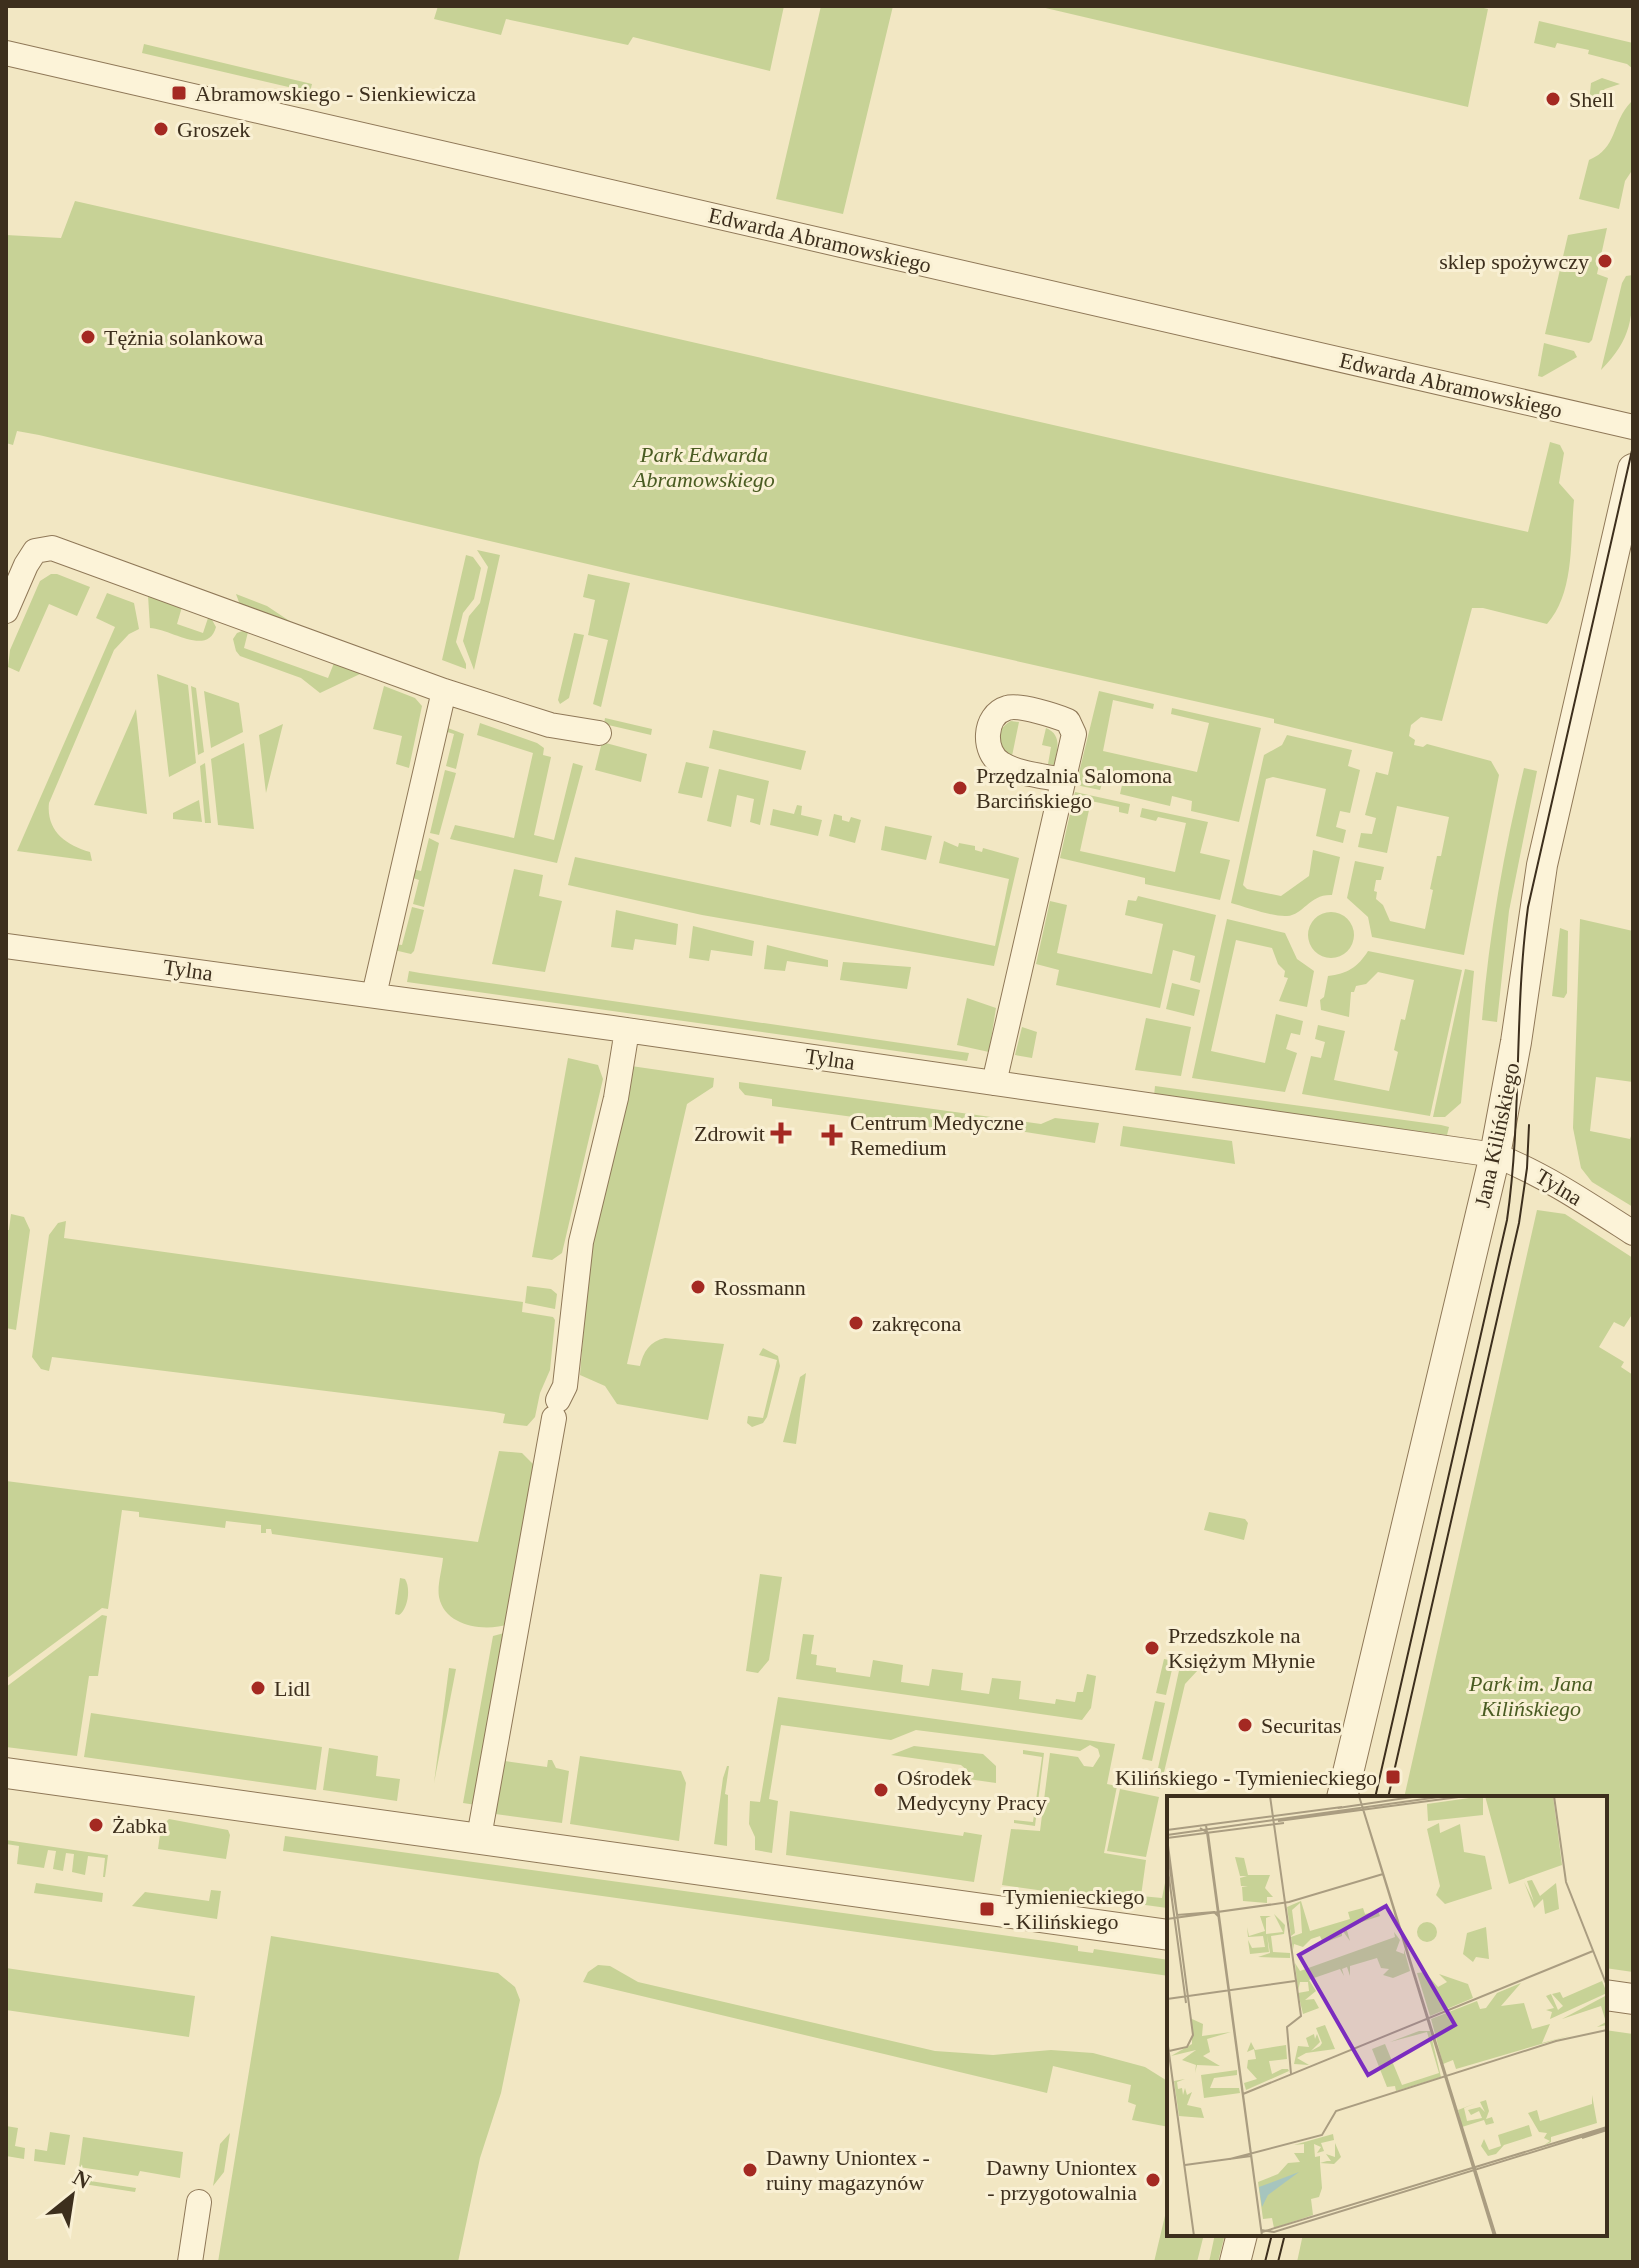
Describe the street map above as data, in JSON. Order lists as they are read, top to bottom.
{
  "streets": {
    "street": ["Edwarda Abramowskiego", "Tylna", "Jana Kilińskiego"]
  },
  "crossings": [
    ["Tylna", "Jana Kilińskiego"]
  ],
  "parks": ["Park Edwarda Abramowskiego", "Park im. Jana Kilińskiego"],
  "places": {
    "transit": ["Abramowskiego - Sienkiewicza", "Kilińskiego - Tymienieckiego", "Tymienieckiego - Kilińskiego"],
    "other": [
      "Shell",
      "Groszek",
      "sklep spożywczy",
      "Tężnia solankowa",
      "Przędzalnia Salomona Barcińskiego",
      "Rossmann",
      "zakręcona",
      "Przedszkole na Księżym Młynie",
      "Lidl",
      "Securitas",
      "Ośrodek Medycyny Pracy",
      "Żabka",
      "Dawny Uniontex - ruiny magazynów",
      "Dawny Uniontex - przygotowalnia"
    ],
    "health": ["Zdrowit", "Centrum Medyczne Remedium"]
  },
  "north": "top right"
}
